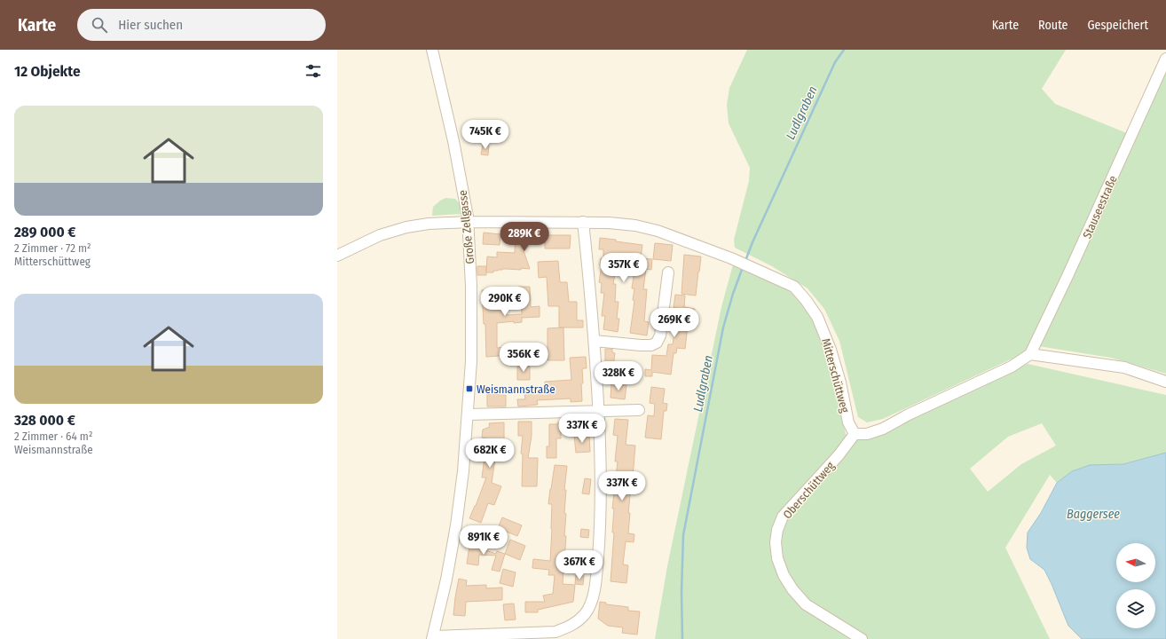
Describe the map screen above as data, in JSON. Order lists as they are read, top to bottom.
{
  "streets": {
    "street": [
      "Stauseestraße",
      "Große Zellgasse",
      "Mitterschüttweg",
      "Oberschüttweg"
    ]
  },
  "crossings": [
    ["Große Zellgasse", "Mitterschüttweg"],
    ["Mitterschüttweg", "Oberschüttweg"]
  ],
  "water": ["Ludlgraben", "Baggersee"],
  "places": {
    "transit": ["Weismannstraße"]
  },
  "north": "left",
  "page": {
    "header": "Karte",
    "search": "Hier suchen",
    "nav": ["Karte", "Route", "Gespeichert"],
    "heading": "12 Objekte",
    "list": [
      {
        "name": "289 000 €",
        "note": "2 Zimmer · 72 m² · Mitterschüttweg"
      },
      {
        "name": "328 000 €",
        "note": "2 Zimmer · 64 m² · Weismannstraße"
      }
    ],
    "price": [
      "745K €",
      "289K €",
      "357K €",
      "290K €",
      "269K €",
      "356K €",
      "328K €",
      "337K €",
      "682K €",
      "337K €",
      "891K €",
      "367K €"
    ]
  }
}
